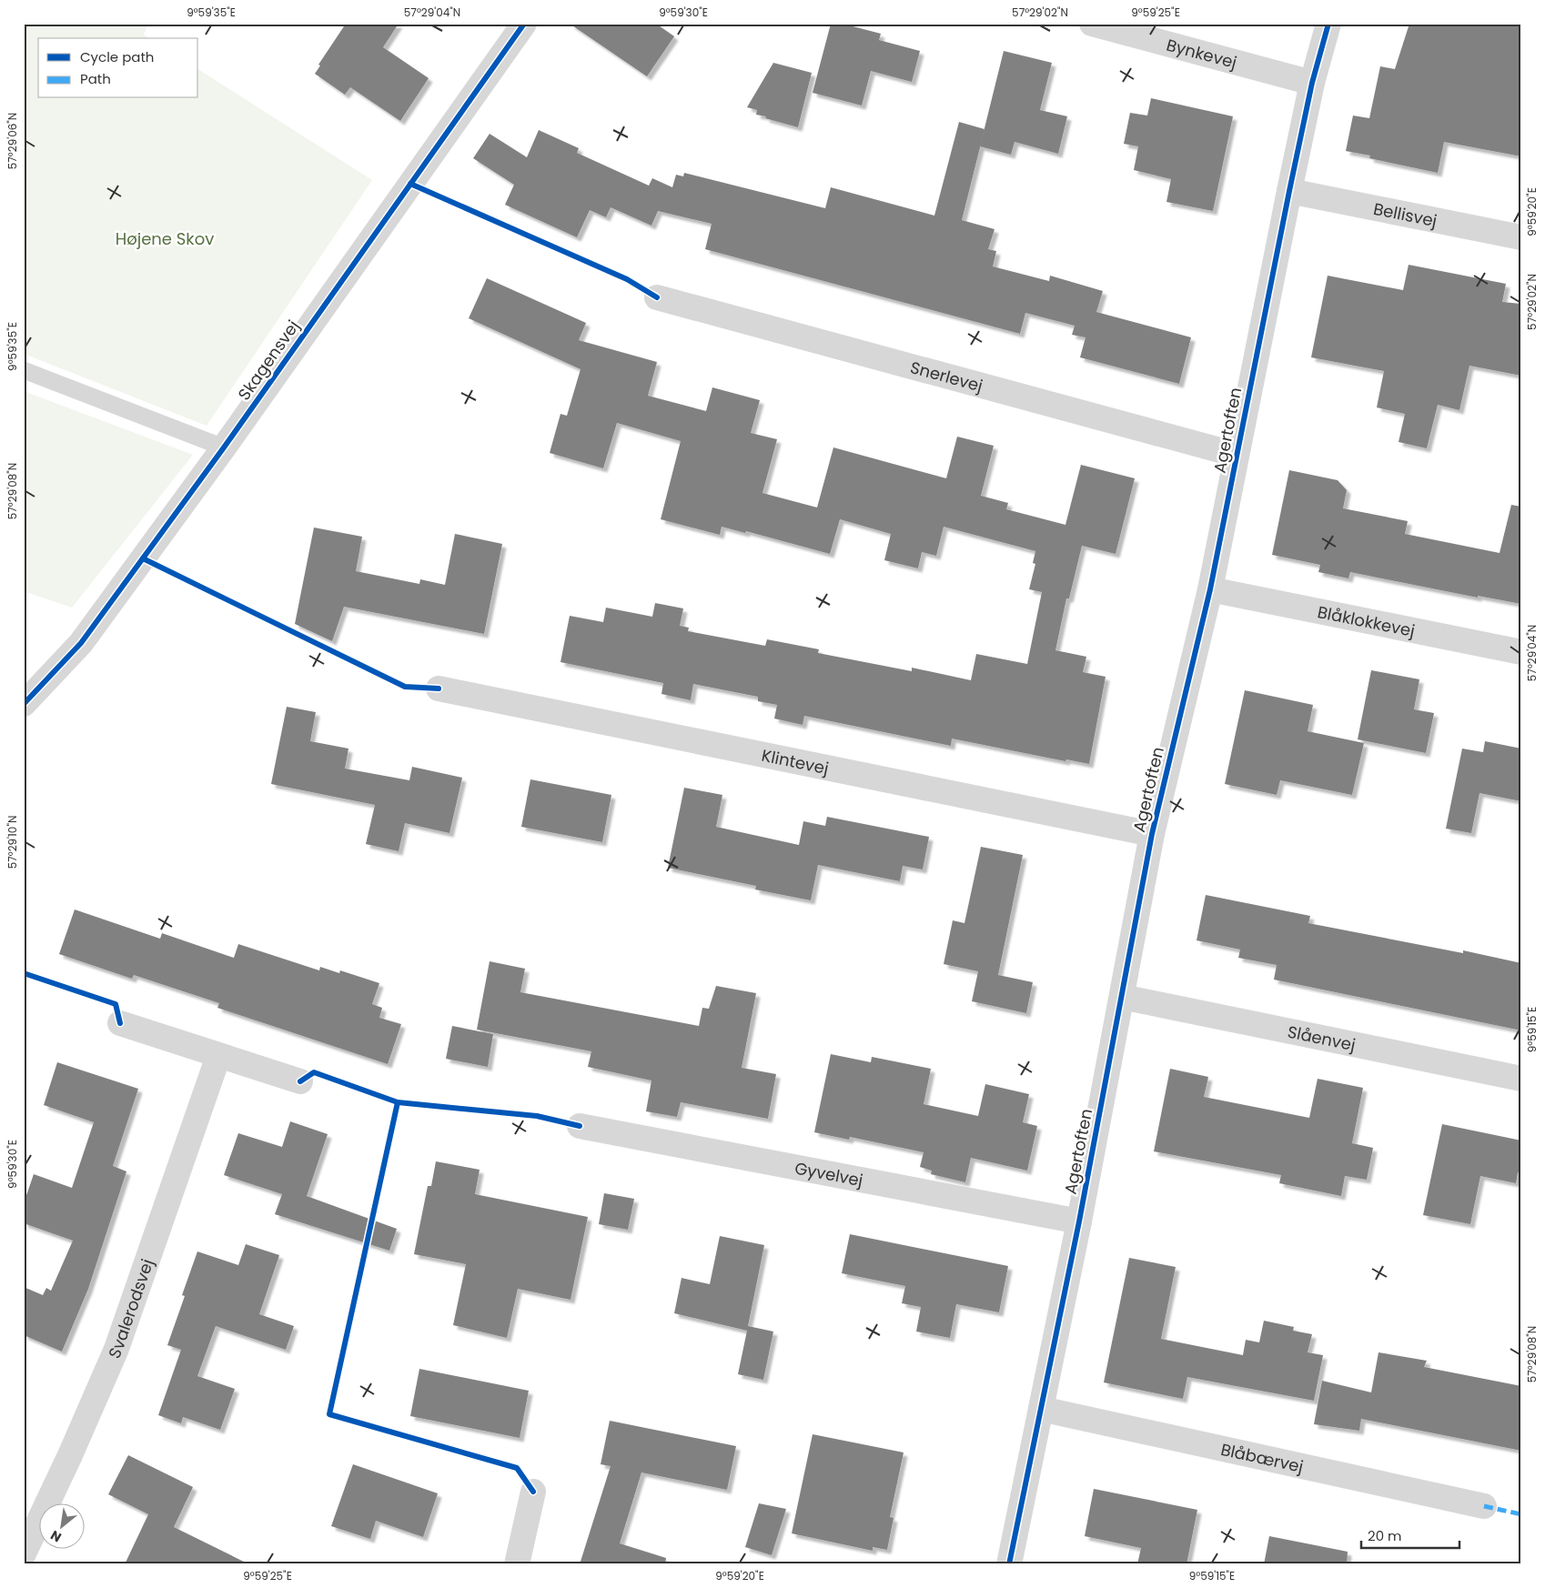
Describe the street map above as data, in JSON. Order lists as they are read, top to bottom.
{
  "streets": {
    "street": [
      "Bynkevej",
      "Bellisvej",
      "Skagensvej",
      "Snerlevej",
      "Agertoften",
      "Blåklokkevej",
      "Klintevej",
      "Slåenvej",
      "Gyvelvej",
      "Svalerodsvej",
      "Blåbærvej"
    ]
  },
  "crossings": [
    ["Bynkevej", "Agertoften"],
    ["Bellisvej", "Agertoften"],
    ["Snerlevej", "Agertoften"],
    ["Agertoften", "Blåklokkevej"],
    ["Agertoften", "Klintevej"],
    ["Agertoften", "Slåenvej"],
    ["Agertoften", "Gyvelvej"],
    ["Agertoften", "Blåbærvej"]
  ],
  "parks": ["Højene Skov"],
  "legend": ["Cycle path", "Path"],
  "scale_bar": "20 m",
  "north": "bottom left",
  "coordinates": [
    "9°59'35\"E",
    "57°29'04\"N",
    "9°59'30\"E",
    "57°29'02\"N",
    "9°59'25\"E",
    "57°29'06\"N",
    "9°59'20\"E",
    "57°29'08\"N",
    "57°29'10\"N",
    "9°59'15\"E"
  ]
}
